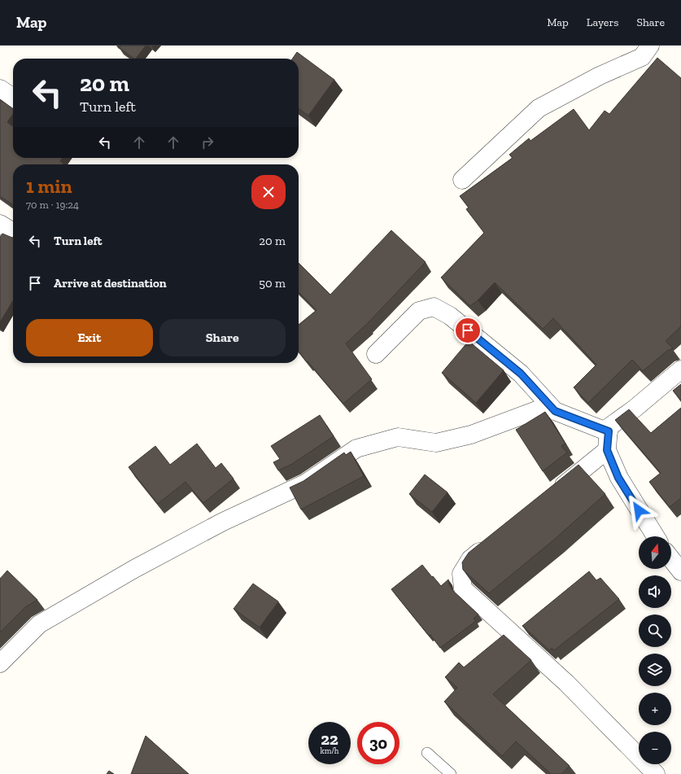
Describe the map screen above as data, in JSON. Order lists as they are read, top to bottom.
{
  "north": "top",
  "page": {
    "header": "Map",
    "nav": ["Map", "Layers", "Share"],
    "turn": ["20 m", "Turn left"],
    "heading": ["1 min", "70 m · 19:24"],
    "list": [
      {
        "name": "Turn left",
        "value": "20 m"
      },
      {
        "name": "Arrive at destination",
        "value": "50 m"
      }
    ],
    "buttons": ["Exit", "Share"],
    "map_buttons": ["+", "−"],
    "speed": "22 km/h",
    "limit": "30"
  }
}
